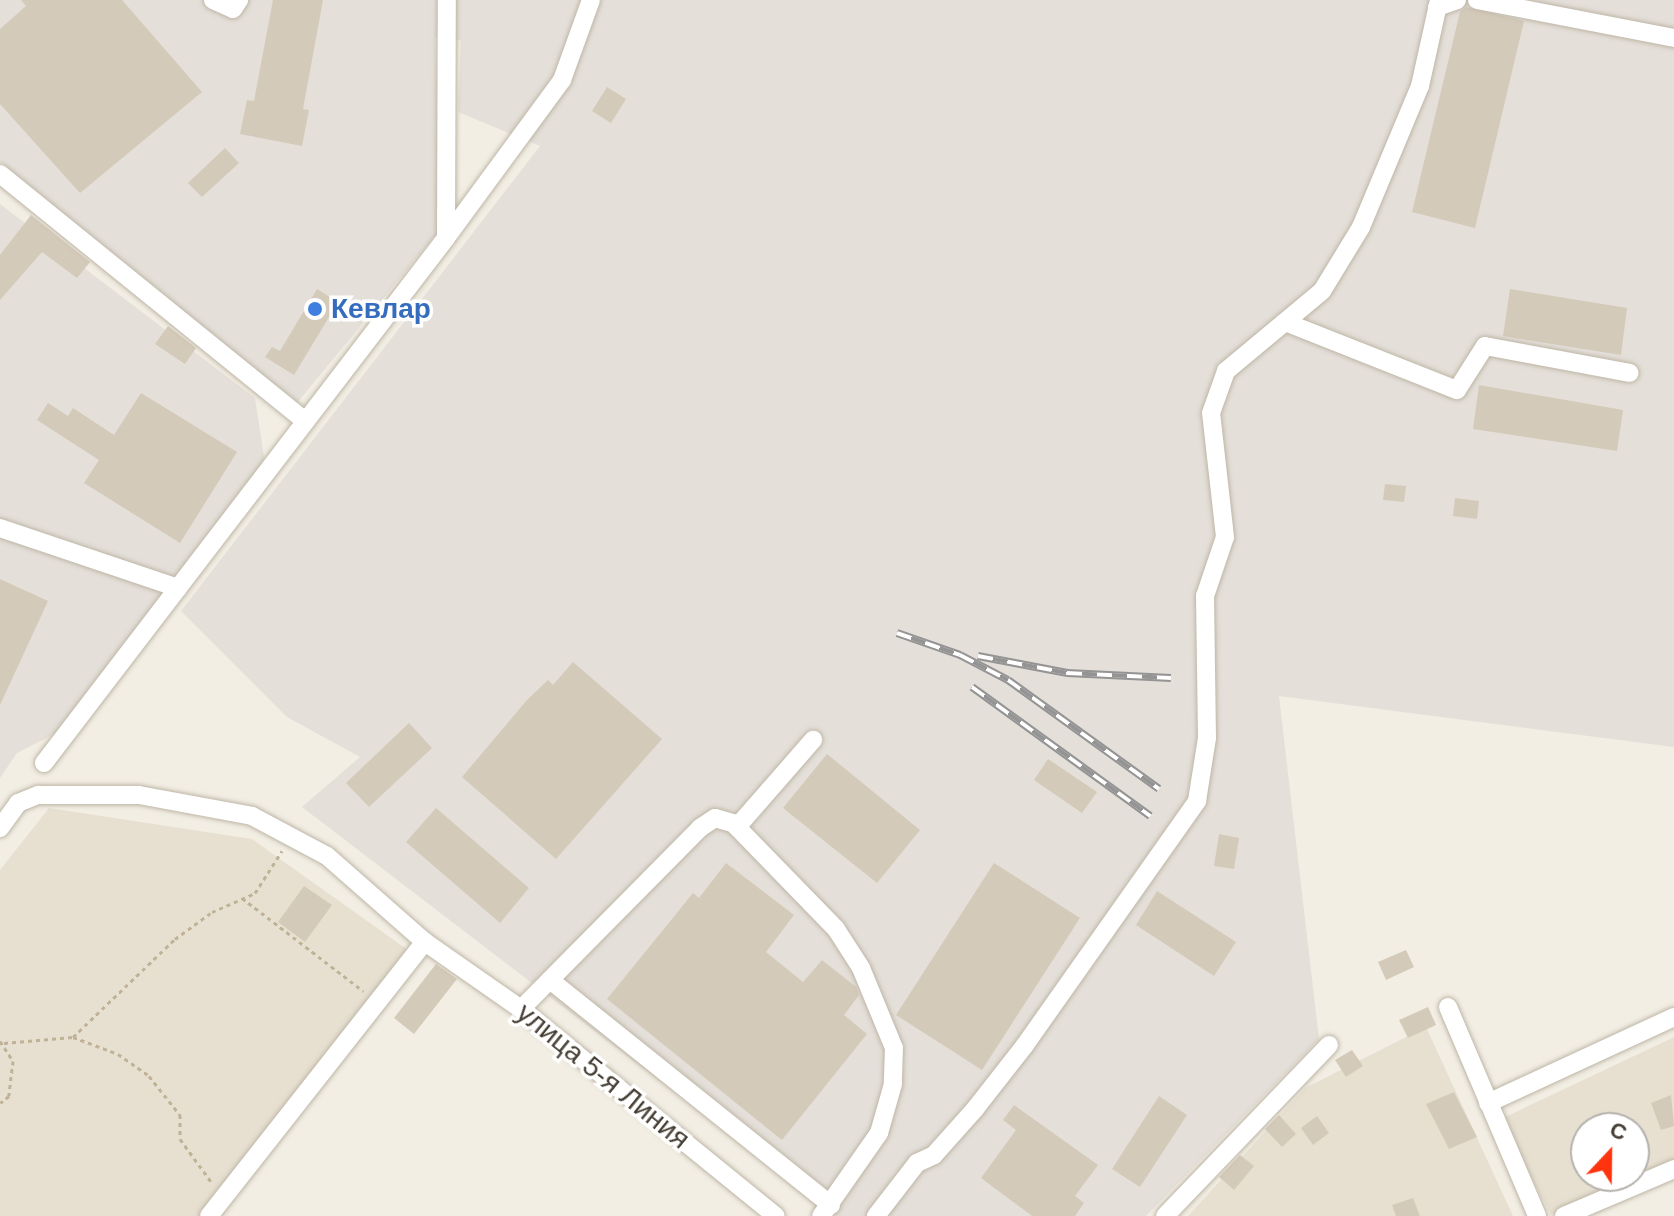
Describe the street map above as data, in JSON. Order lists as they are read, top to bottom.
{
  "streets": {
    "street": ["улица 5-я Линия"]
  },
  "places": ["Кевлар"],
  "north": "top"
}
